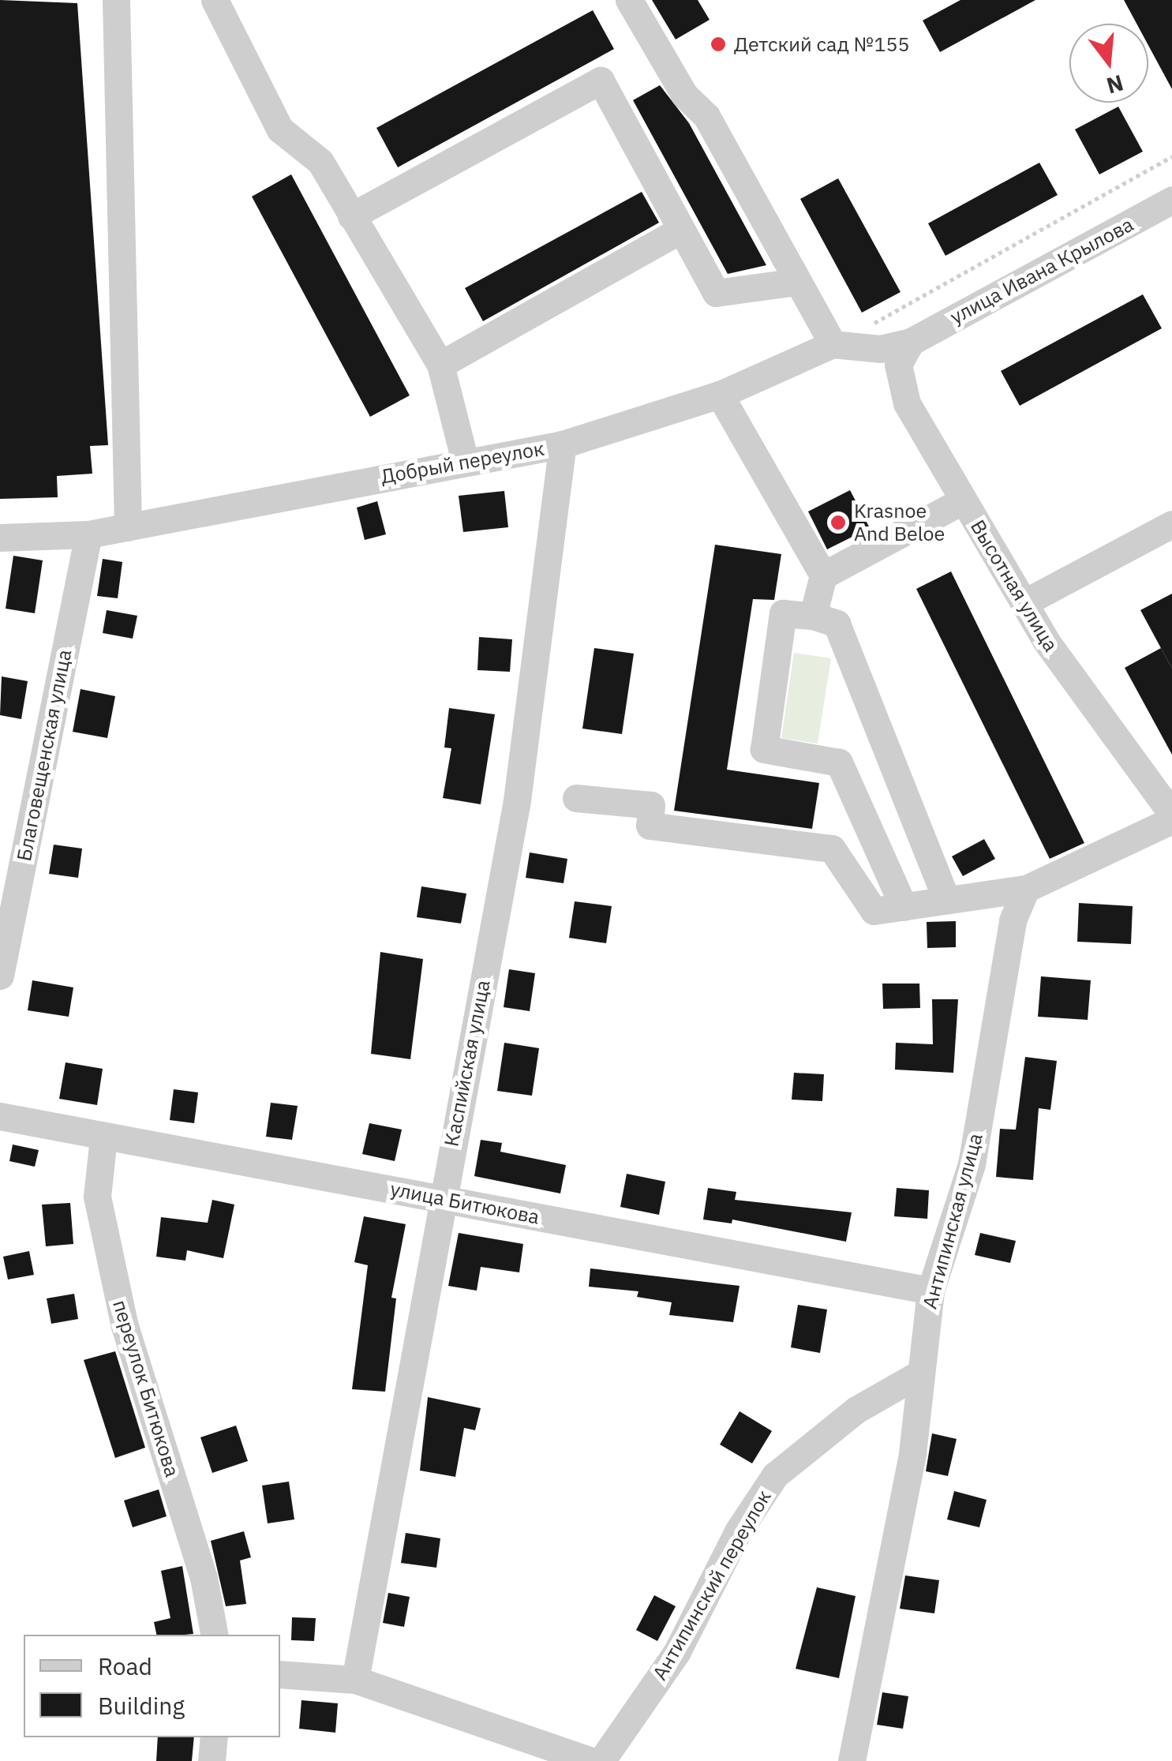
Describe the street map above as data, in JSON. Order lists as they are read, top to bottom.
{
  "streets": {
    "street": [
      "улица Ивана Крылова",
      "Добрый переулок",
      "Высотная улица",
      "Благовещенская улица",
      "Каспийская улица",
      "улица Битюкова",
      "Антипинская улица",
      "переулок Битюкова",
      "Антипинский переулок"
    ]
  },
  "crossings": [
    ["улица Ивана Крылова", "Добрый переулок"],
    ["улица Ивана Крылова", "Высотная улица"],
    ["Добрый переулок", "Высотная улица"],
    ["Добрый переулок", "Благовещенская улица"],
    ["Добрый переулок", "Каспийская улица"],
    ["Каспийская улица", "улица Битюкова"],
    ["Каспийская улица", "Антипинский переулок"],
    ["улица Битюкова", "Антипинская улица"],
    ["улица Битюкова", "переулок Битюкова"],
    ["Антипинская улица", "Антипинский переулок"]
  ],
  "places": ["Детский сад №155", "Krasnoe And Beloe"],
  "legend": ["Road", "Building"],
  "north": "bottom"
}
